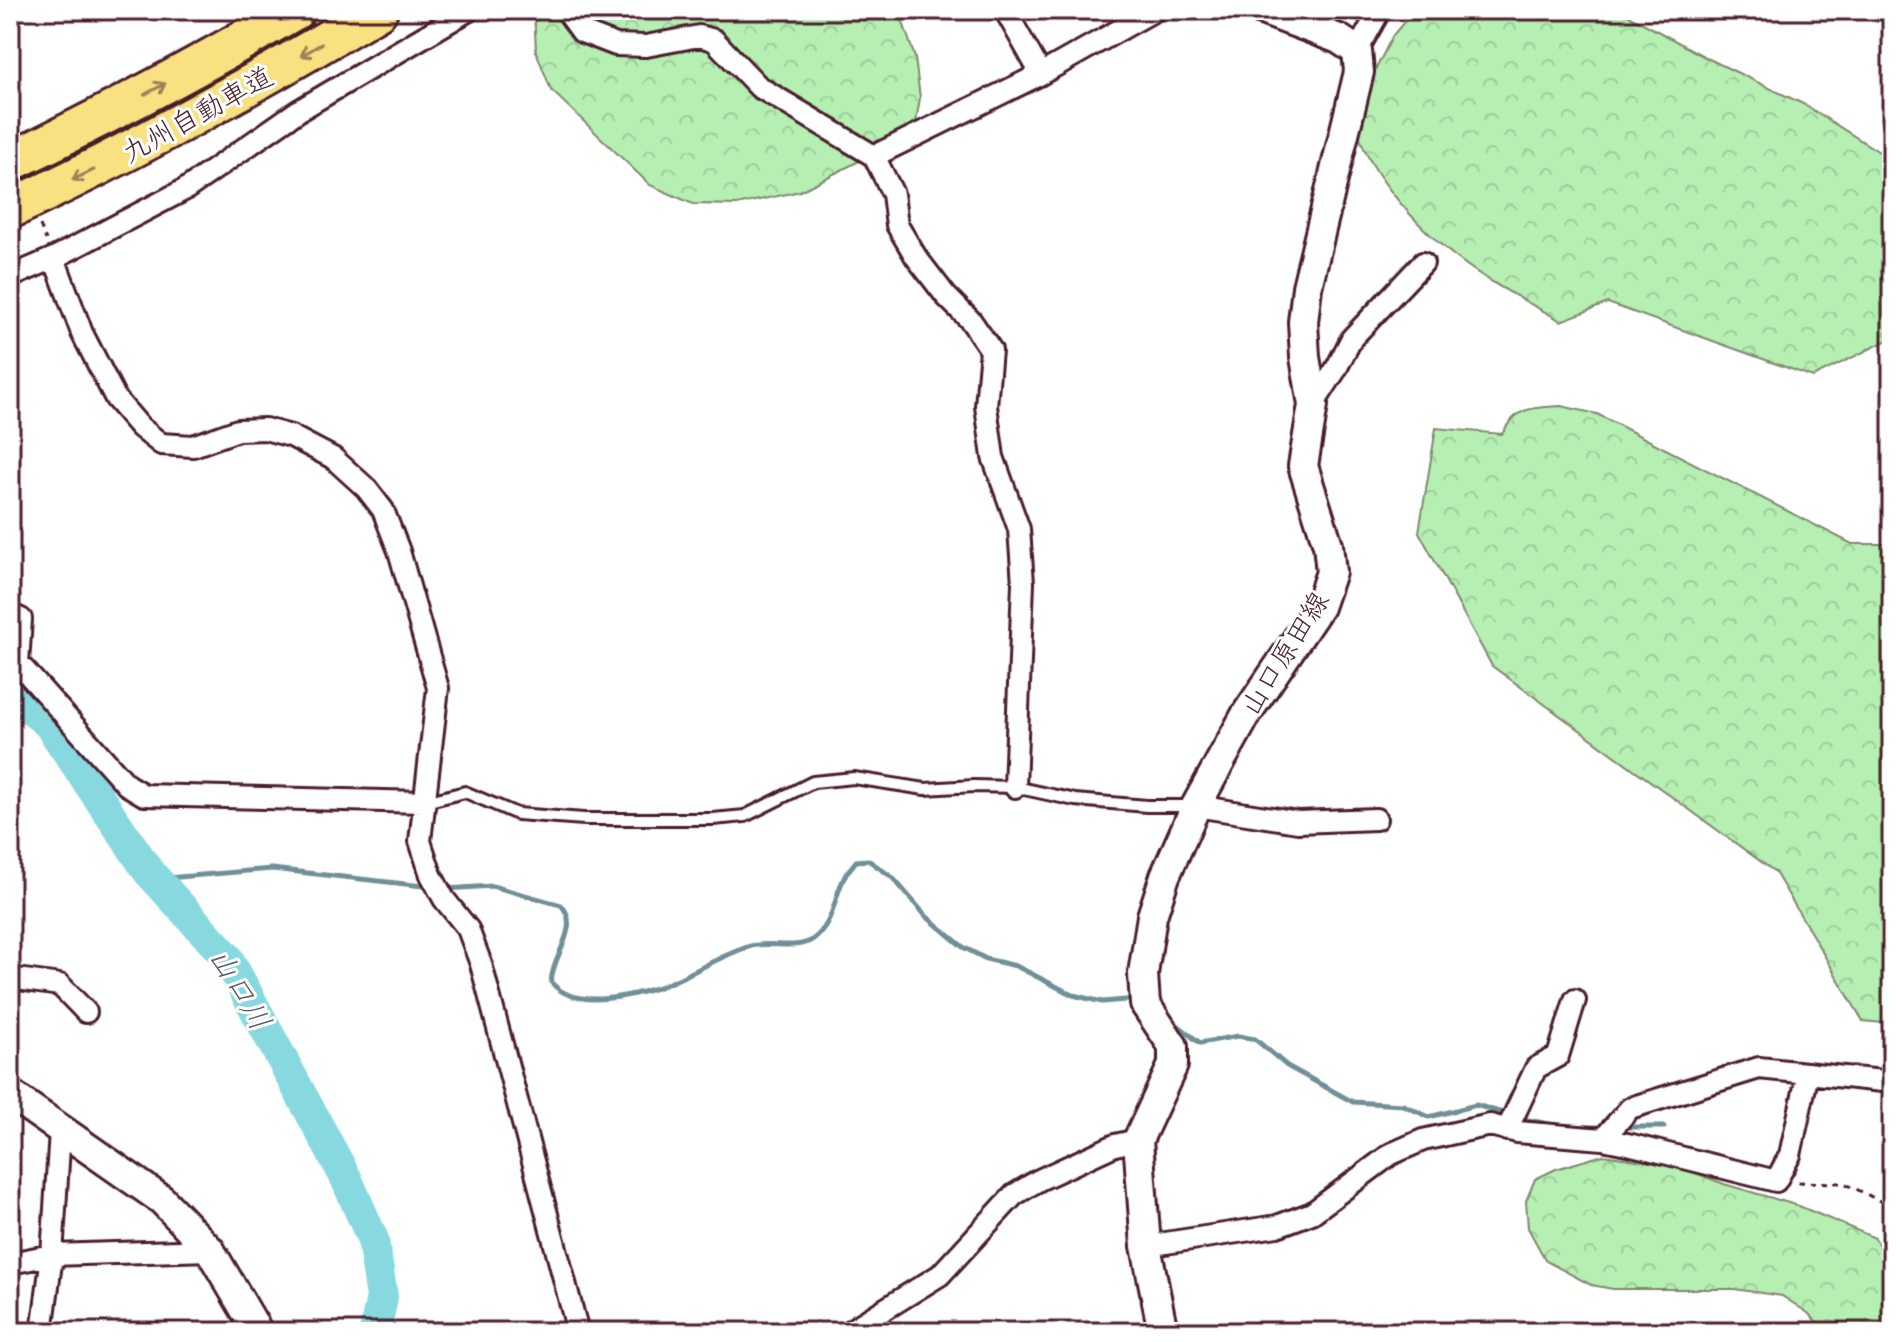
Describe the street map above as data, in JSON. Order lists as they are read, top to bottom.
{
  "streets": {
    "highway": ["九州自動車道"],
    "main road": ["山口原田線"]
  },
  "water": ["山口川"]
}
